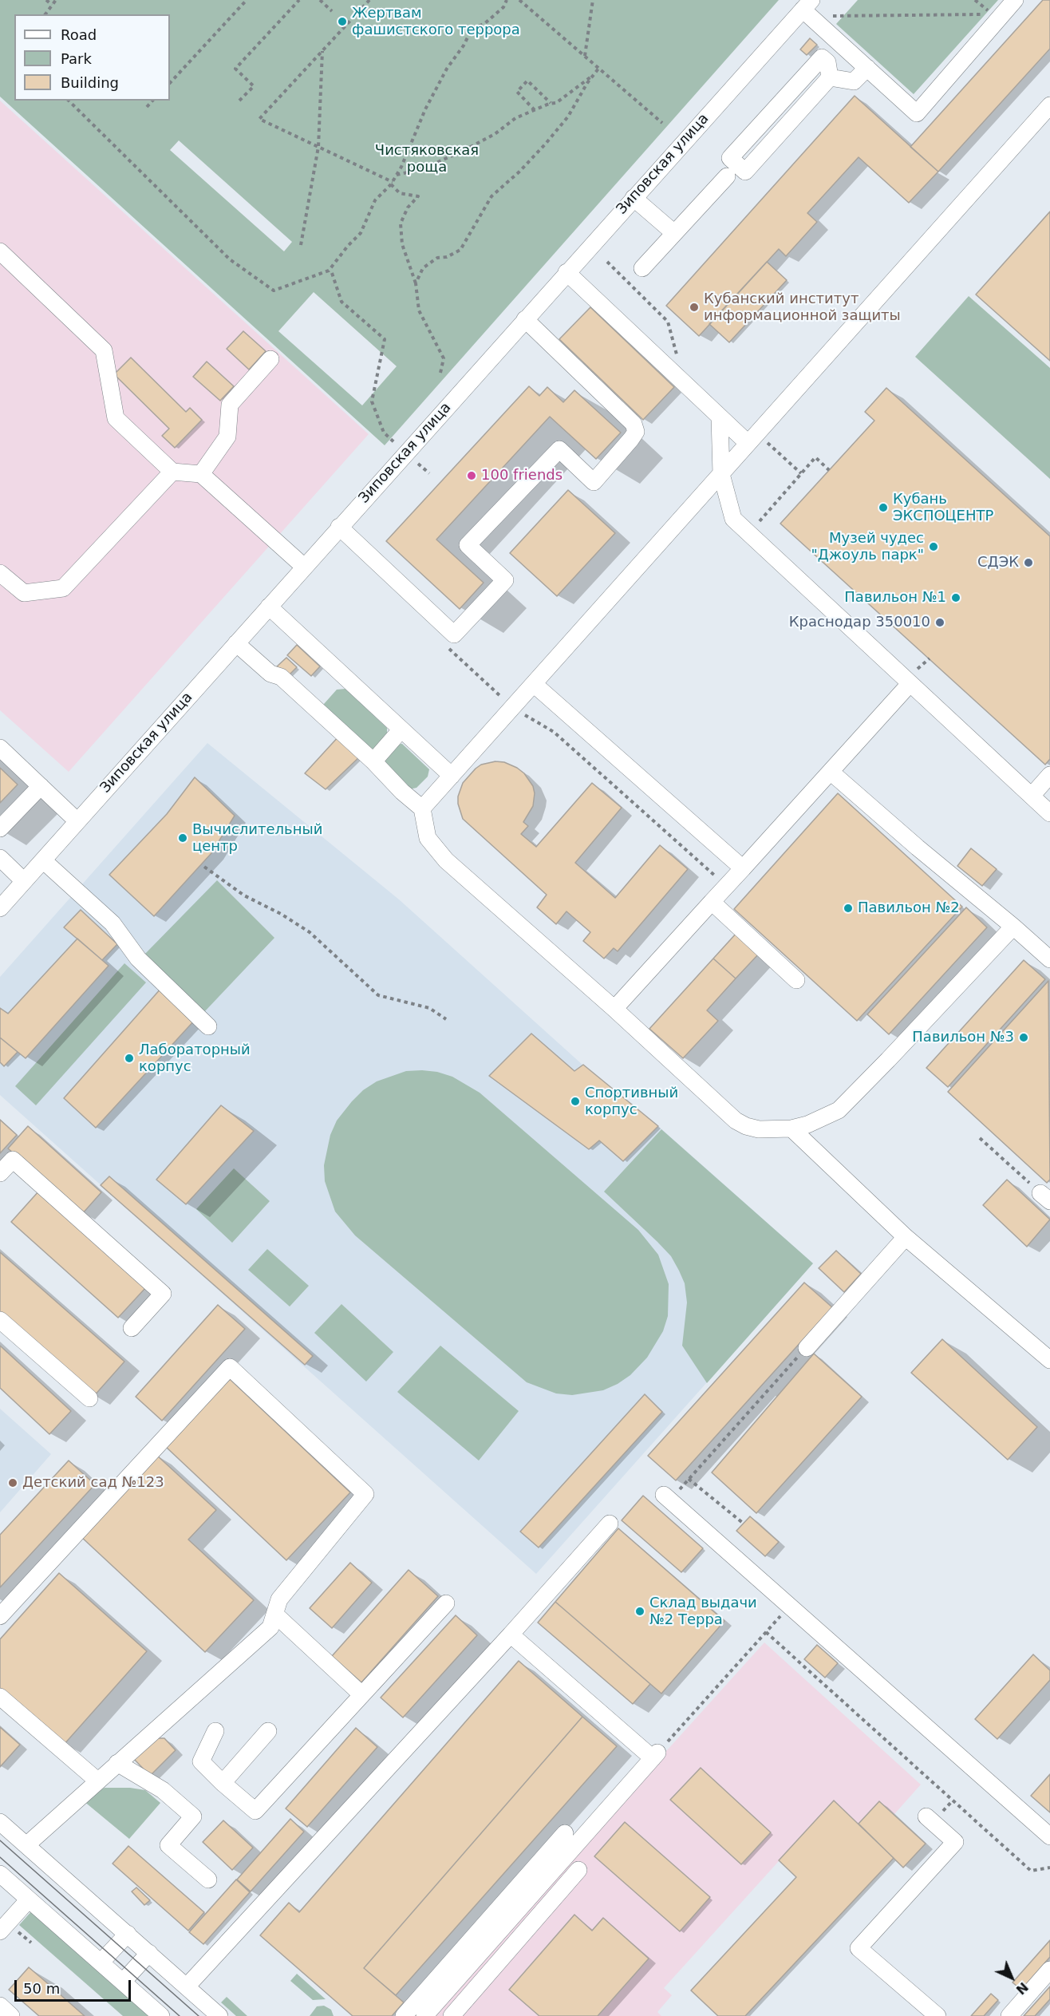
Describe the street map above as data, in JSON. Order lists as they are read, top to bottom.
{
  "streets": {
    "street": ["Зиповская улица"]
  },
  "parks": ["Чистяковская роща"],
  "places": [
    "Жертвам фашистского террора",
    "Кубанский институт информационной защиты",
    "100 friends",
    "Кубань ЭКСПОЦЕНТР",
    "Музей чудес \"Джоуль парк\"",
    "СДЭК",
    "Павильон №1",
    "Краснодар 350010",
    "Вычислительный центр",
    "Павильон №2",
    "Павильон №3",
    "Лабораторный корпус",
    "Спортивный корпус",
    "Детский сад №123",
    "Склад выдачи №2 Терра"
  ],
  "legend": ["Road", "Park", "Building"],
  "scale_bar": "50 m",
  "north": "bottom right"
}
